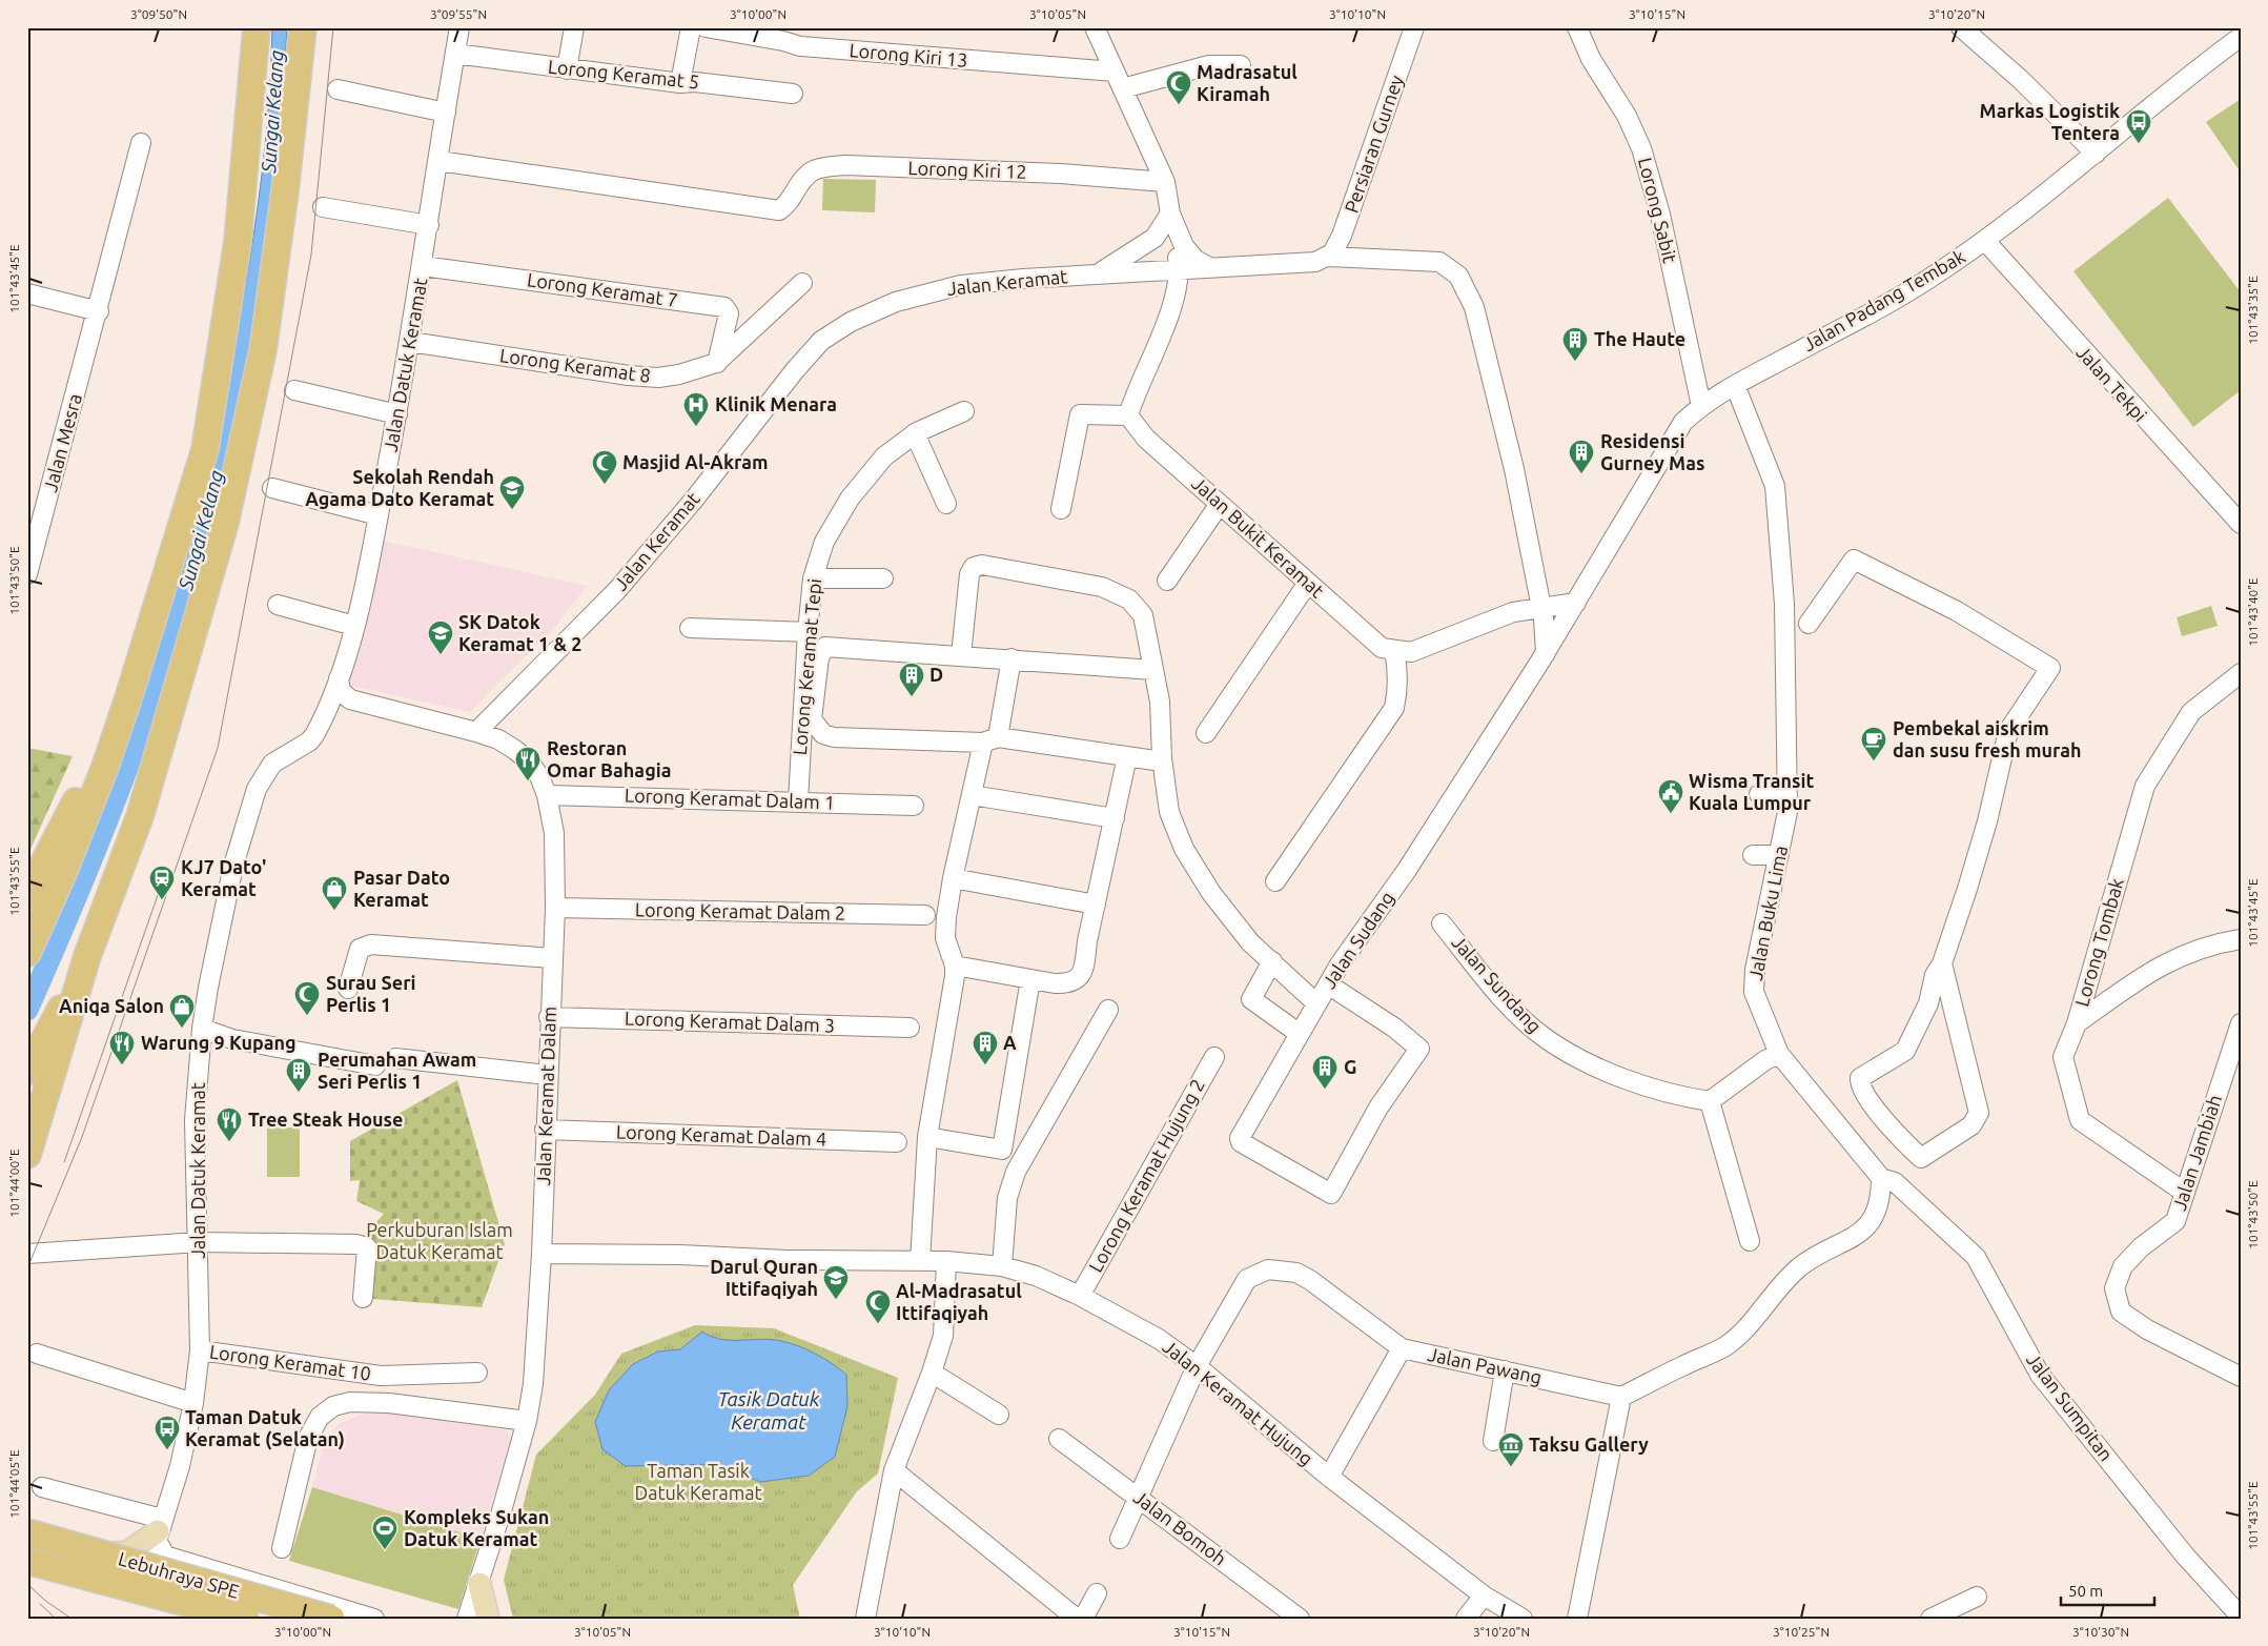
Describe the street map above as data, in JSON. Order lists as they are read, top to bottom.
{
  "streets": {
    "highway": ["Lebuhraya SPE"],
    "street": [
      "Lorong Kiri 13",
      "Lorong Keramat 5",
      "Persiaran Gurney",
      "Lorong Kiri 12",
      "Lorong Sabit",
      "Jalan Keramat",
      "Lorong Keramat 7",
      "Jalan Padang Tembak",
      "Jalan Datuk Keramat",
      "Lorong Keramat 8",
      "Jalan Tekpi",
      "Jalan Mesra",
      "Jalan Bukit Keramat",
      "Lorong Keramat Tepi",
      "Lorong Keramat Dalam 1",
      "Lorong Keramat Dalam 2",
      "Jalan Buku Lima",
      "Jalan Sudang",
      "Lorong Tombak",
      "Jalan Sundang",
      "Lorong Keramat Dalam 3",
      "Jalan Keramat Dalam",
      "Lorong Keramat Dalam 4",
      "Jalan Jambiah",
      "Lorong Keramat Hujung 2",
      "Lorong Keramat 10",
      "Jalan Pawang",
      "Jalan Keramat Hujung",
      "Jalan Sumpitan",
      "Jalan Bomoh"
    ]
  },
  "crossings": [
    ["Lorong Keramat 5", "Jalan Datuk Keramat"],
    ["Persiaran Gurney", "Jalan Keramat"],
    ["Lorong Kiri 12", "Jalan Datuk Keramat"],
    ["Lorong Sabit", "Jalan Padang Tembak"],
    ["Jalan Keramat", "Jalan Keramat Dalam"],
    ["Lorong Keramat 7", "Jalan Datuk Keramat"],
    ["Lorong Keramat 7", "Lorong Keramat 8"],
    ["Jalan Padang Tembak", "Jalan Tekpi"],
    ["Jalan Padang Tembak", "Jalan Buku Lima"],
    ["Jalan Padang Tembak", "Jalan Sudang"],
    ["Jalan Datuk Keramat", "Lorong Keramat 8"],
    ["Jalan Datuk Keramat", "Lorong Keramat 10"],
    ["Lorong Keramat Tepi", "Lorong Keramat Dalam 1"],
    ["Lorong Keramat Dalam 1", "Jalan Keramat Dalam"],
    ["Lorong Keramat Dalam 2", "Jalan Keramat Dalam"],
    ["Jalan Buku Lima", "Jalan Sumpitan"],
    ["Lorong Tombak", "Jalan Jambiah"],
    ["Lorong Keramat Dalam 3", "Jalan Keramat Dalam"],
    ["Jalan Keramat Dalam", "Lorong Keramat Dalam 4"],
    ["Jalan Keramat Dalam", "Jalan Keramat Hujung"],
    ["Lorong Keramat Hujung 2", "Jalan Keramat Hujung"],
    ["Jalan Pawang", "Jalan Keramat Hujung"],
    ["Jalan Pawang", "Jalan Bomoh"]
  ],
  "water": ["Sungai Kelang", "Tasik Datuk Keramat"],
  "parks": ["Perkuburan Islam Datuk Keramat", "Taman Tasik Datuk Keramat"],
  "places": {
    "mosque": [
      "Madrasatul Kiramah",
      "Masjid Al-Akram",
      "Surau Seri Perlis 1",
      "Al-Madrasatul Ittifaqiyah"
    ],
    "bus stop": ["Markas Logistik Tentera", "Taman Datuk Keramat (Selatan)"],
    "building": [
      "The Haute",
      "Residensi Gurney Mas",
      "D",
      "A",
      "G",
      "Perumahan Awam Seri Perlis 1"
    ],
    "hospital": ["Klinik Menara"],
    "school or university": ["Sekolah Rendah Agama Dato Keramat", "SK Datok Keramat 1 & 2", "Darul Quran Ittifaqiyah"],
    "cafe": ["Pembekal aiskrim dan susu fresh murah"],
    "restaurant": ["Restoran Omar Bahagia", "Warung 9 Kupang", "Tree Steak House"],
    "public building": ["Wisma Transit Kuala Lumpur"],
    "station": ["KJ7 Dato' Keramat"],
    "shop": ["Pasar Dato Keramat", "Aniqa Salon"],
    "museum": ["Taksu Gallery"],
    "sports": ["Kompleks Sukan Datuk Keramat"]
  },
  "scale_bar": "50 m",
  "coordinates": [
    "3°09'50\"N",
    "3°09'55\"N",
    "3°10'00\"N",
    "3°10'05\"N",
    "3°10'10\"N",
    "3°10'15\"N",
    "3°10'20\"N",
    "101°43'45\"E",
    "101°43'35\"E",
    "101°43'50\"E",
    "101°43'40\"E",
    "101°43'55\"E",
    "101°44'00\"E",
    "101°44'05\"E",
    "3°10'25\"N",
    "3°10'30\"N"
  ]
}
